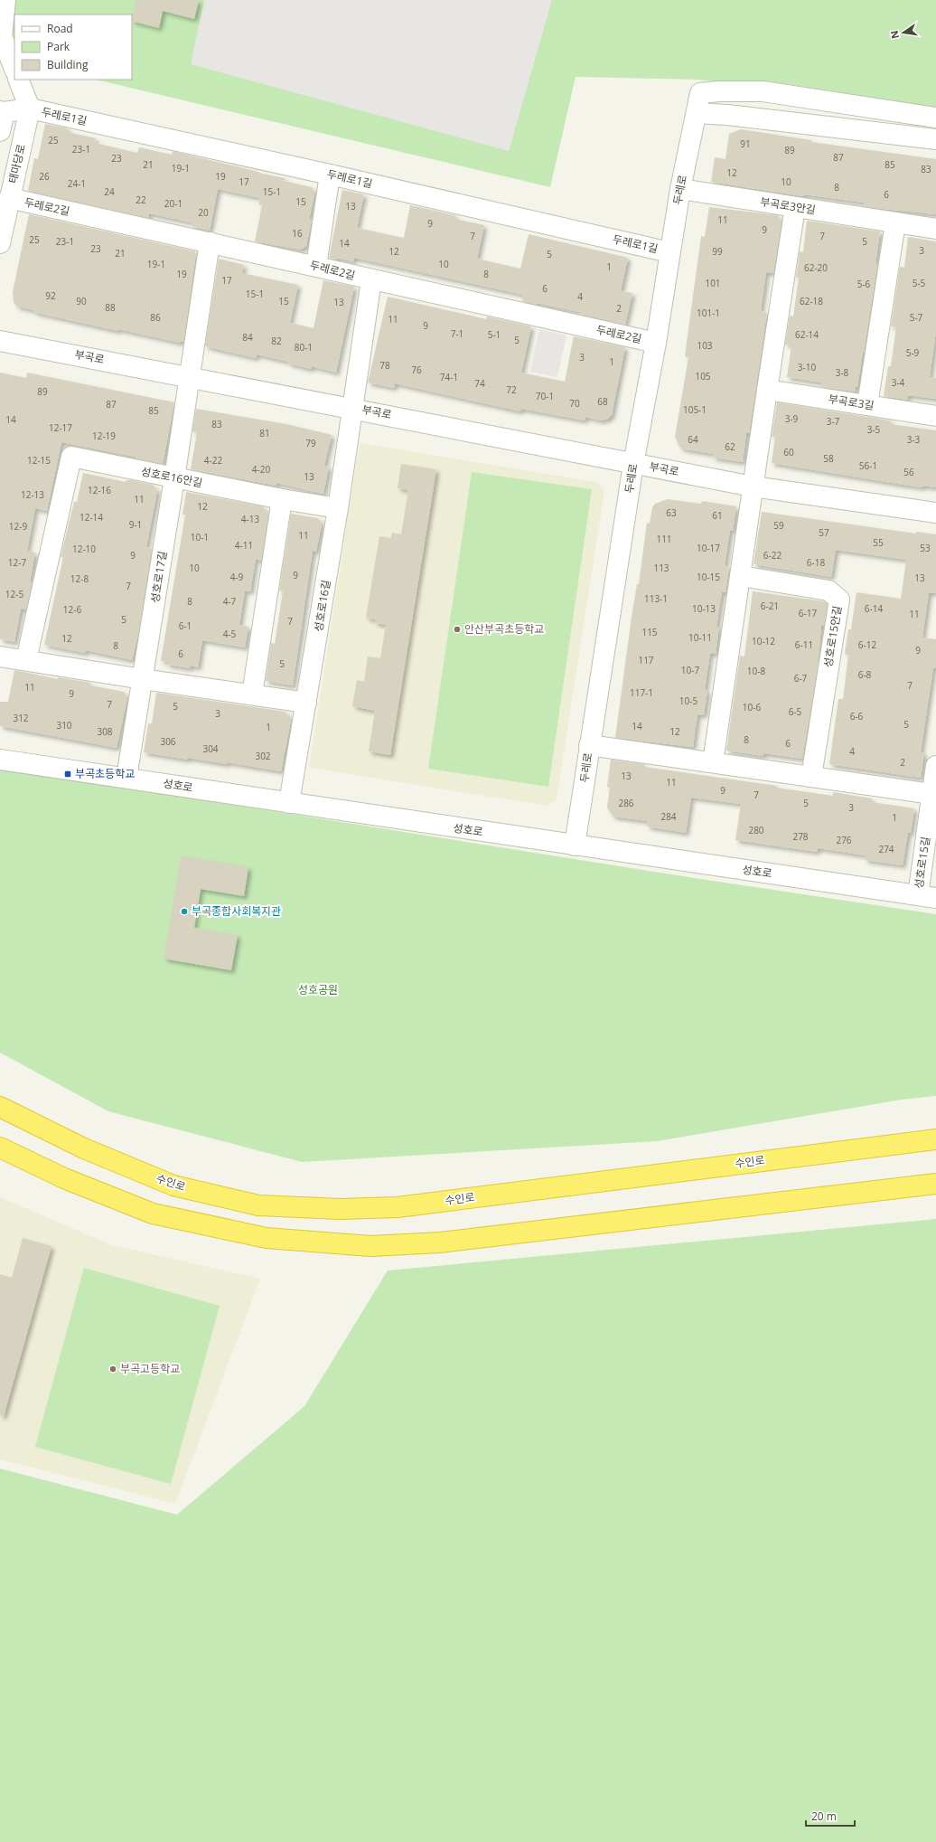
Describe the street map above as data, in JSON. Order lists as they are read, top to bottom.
{
  "streets": {
    "highway": ["수인로"],
    "street": [
      "두레로1길",
      "태마당로",
      "두레로",
      "부곡로3안길",
      "두레로2길",
      "부곡로",
      "부곡로3길",
      "성호로16안길",
      "성호로17길",
      "성호로16길",
      "성호로15안길",
      "성호로",
      "성호로15길"
    ]
  },
  "crossings": [
    ["두레로1길", "태마당로"],
    ["두레로1길", "두레로"],
    ["태마당로", "두레로2길"],
    ["두레로", "부곡로3안길"],
    ["두레로", "두레로2길"],
    ["두레로", "부곡로"],
    ["두레로", "성호로"],
    ["두레로2길", "성호로17길"],
    ["두레로2길", "성호로16길"],
    ["부곡로", "성호로17길"],
    ["부곡로", "성호로16길"],
    ["성호로16안길", "성호로17길"],
    ["성호로16안길", "성호로16길"],
    ["성호로17길", "성호로"],
    ["성호로16길", "성호로"],
    ["성호로", "성호로15길"]
  ],
  "parks": ["성호공원"],
  "places": {
    "other": ["안산부곡초등학교", "부곡종합사회복지관", "부곡고등학교"],
    "transit": ["부곡초등학교"]
  },
  "house_numbers": [
    "25",
    "91",
    "23-1",
    "89",
    "87",
    "23",
    "21",
    "85",
    "19-1",
    "83",
    "12",
    "26",
    "19",
    "17",
    "10",
    "24-1",
    "8",
    "24",
    "15-1",
    "6",
    "22",
    "15",
    "20-1",
    "13",
    "20",
    "11",
    "9",
    "9",
    "16",
    "7",
    "7",
    "25",
    "23-1",
    "5",
    "14",
    "23",
    "3",
    "12",
    "99",
    "21",
    "5",
    "19-1",
    "10",
    "1",
    "62-20",
    "19",
    "8",
    "17",
    "101",
    "5-5",
    "5-6",
    "6",
    "15-1",
    "92",
    "4",
    "90",
    "15",
    "62-18",
    "13",
    "88",
    "2",
    "101-1",
    "86",
    "5-7",
    "11",
    "9",
    "7-1",
    "5-1",
    "62-14",
    "84",
    "5",
    "82",
    "103",
    "80-1",
    "5-9",
    "3",
    "1",
    "78",
    "3-10",
    "76",
    "3-8",
    "105",
    "74-1",
    "3-4",
    "74",
    "72",
    "89",
    "70-1",
    "68",
    "70",
    "87",
    "105-1",
    "85",
    "3-9",
    "14",
    "3-7",
    "83",
    "12-17",
    "3-5",
    "81",
    "12-19",
    "64",
    "3-3",
    "79",
    "62",
    "60",
    "58",
    "12-15",
    "4-22",
    "56-1",
    "4-20",
    "56",
    "13",
    "12-16",
    "12-13",
    "11",
    "12",
    "63",
    "61",
    "12-14",
    "4-13",
    "9-1",
    "59",
    "12-9",
    "57",
    "11",
    "10-1",
    "111",
    "55",
    "4-11",
    "10-17",
    "53",
    "12-10",
    "9",
    "6-22",
    "12-7",
    "6-18",
    "10",
    "113",
    "9",
    "4-9",
    "10-15",
    "13",
    "12-8",
    "7",
    "12-5",
    "113-1",
    "8",
    "4-7",
    "6-21",
    "10-13",
    "6-14",
    "12-6",
    "6-17",
    "11",
    "5",
    "7",
    "6-1",
    "115",
    "4-5",
    "10-11",
    "12",
    "10-12",
    "6-11",
    "6-12",
    "8",
    "9",
    "6",
    "117",
    "5",
    "10-7",
    "10-8",
    "6-8",
    "6-7",
    "7",
    "11",
    "117-1",
    "9",
    "10-5",
    "7",
    "5",
    "10-6",
    "6-5",
    "3",
    "6-6",
    "312",
    "5",
    "310",
    "14",
    "1",
    "308",
    "12",
    "8",
    "306",
    "6",
    "304",
    "4",
    "302",
    "2",
    "13",
    "11",
    "9",
    "7",
    "286",
    "5",
    "3",
    "284",
    "1",
    "280",
    "278",
    "276",
    "274"
  ],
  "legend": ["Road", "Park", "Building"],
  "scale_bar": "20 m",
  "north": "left"
}
